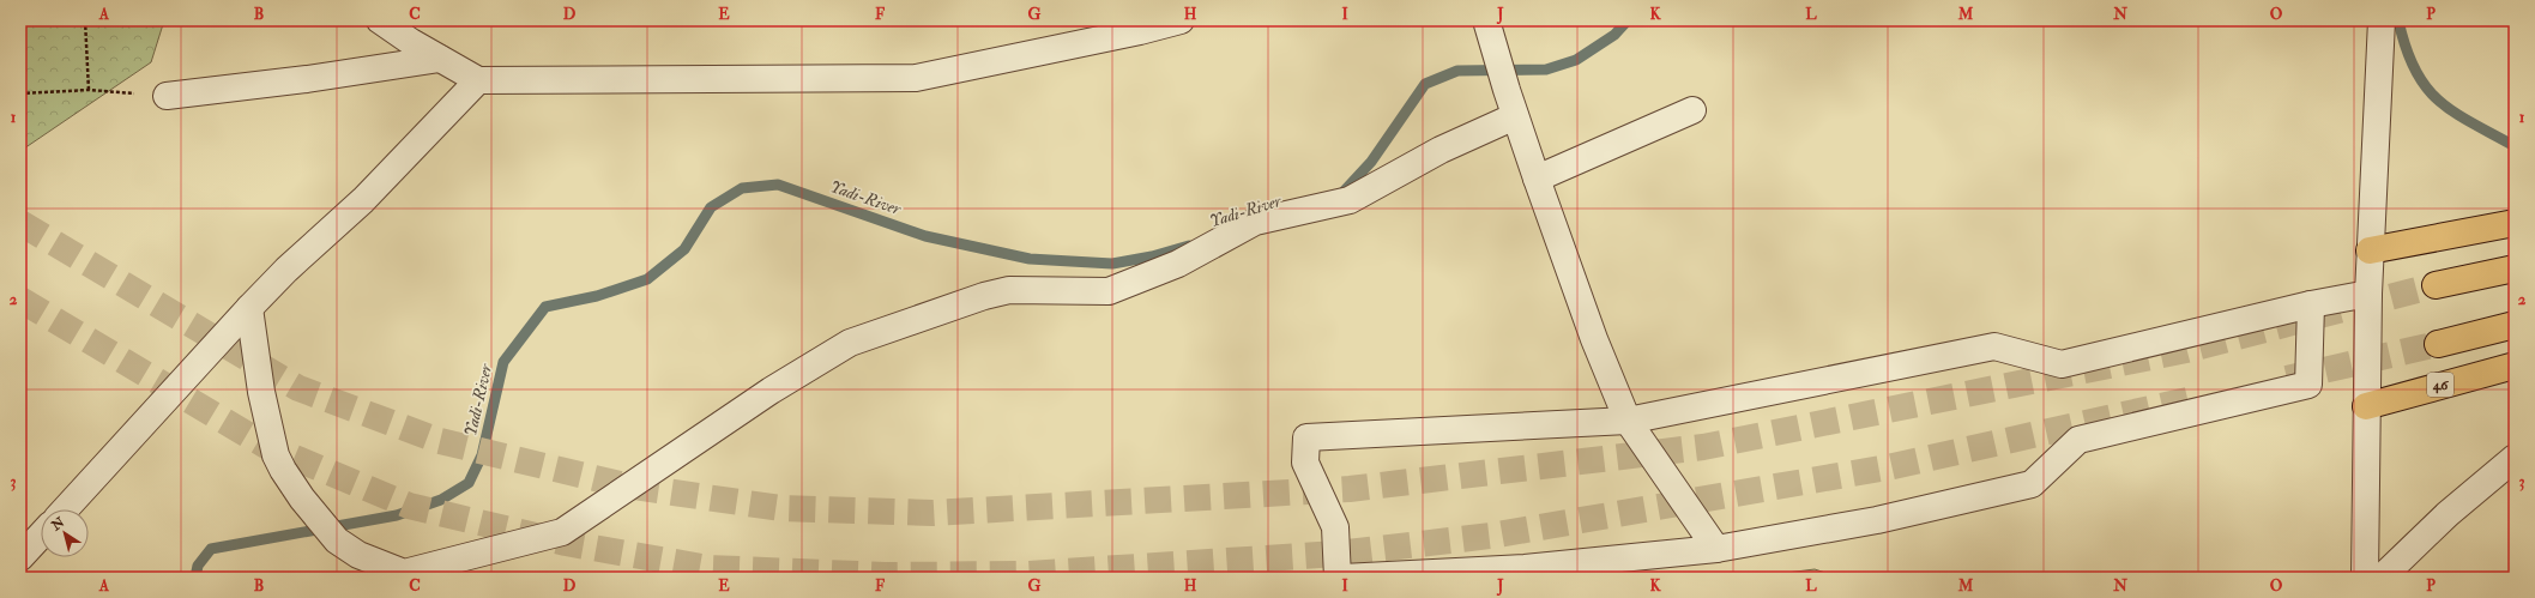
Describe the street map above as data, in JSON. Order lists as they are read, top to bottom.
{
  "streets": {
    "main road": ["46"]
  },
  "water": ["Yadi-River"],
  "north": "top left",
  "grid": {
    "columns": [
      "A",
      "B",
      "C",
      "D",
      "E",
      "F",
      "G",
      "H",
      "I",
      "J",
      "K",
      "L",
      "M",
      "N",
      "O",
      "P"
    ],
    "rows": ["1", "2", "3"]
  }
}
